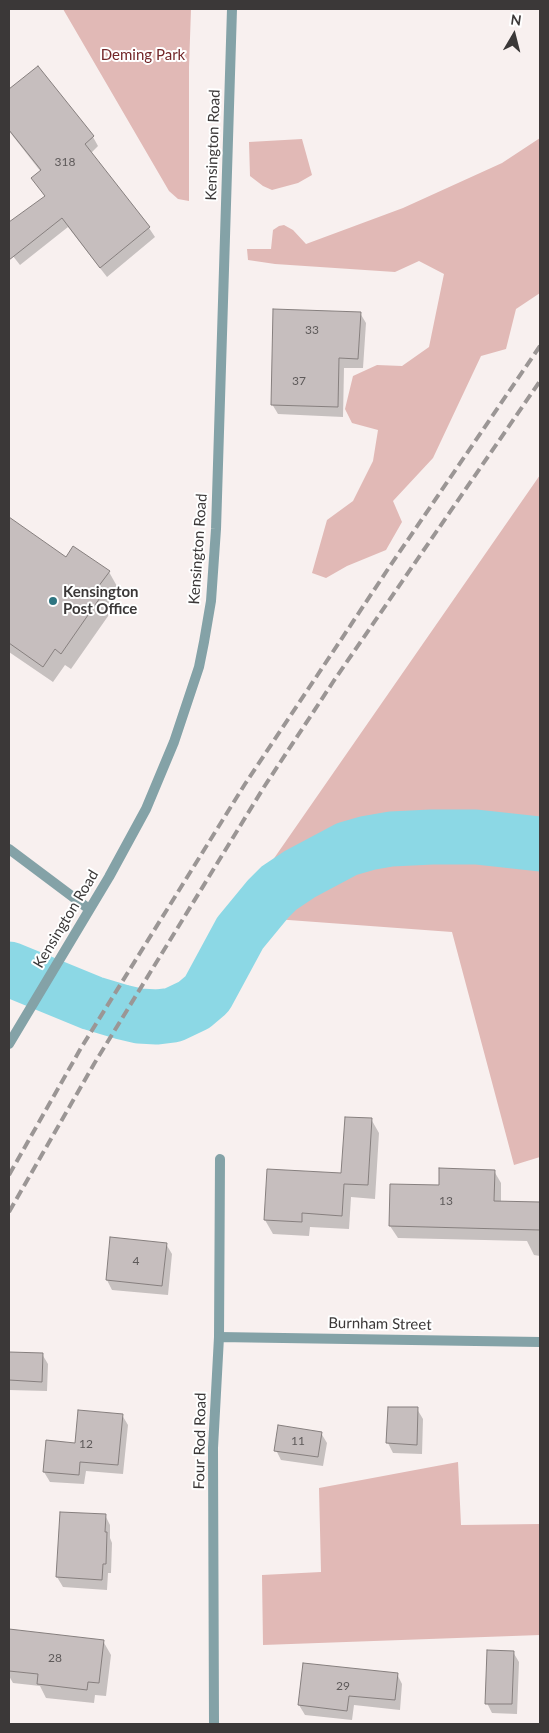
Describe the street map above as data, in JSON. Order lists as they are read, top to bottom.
{
  "streets": {
    "street": ["Kensington Road", "Burnham Street", "Four Rod Road"]
  },
  "crossings": [
    ["Burnham Street", "Four Rod Road"]
  ],
  "parks": ["Deming Park"],
  "places": ["Kensington Post Office"],
  "house_numbers": [
    "318",
    "33",
    "37",
    "13",
    "4",
    "11",
    "12",
    "28",
    "29"
  ],
  "north": "top"
}
